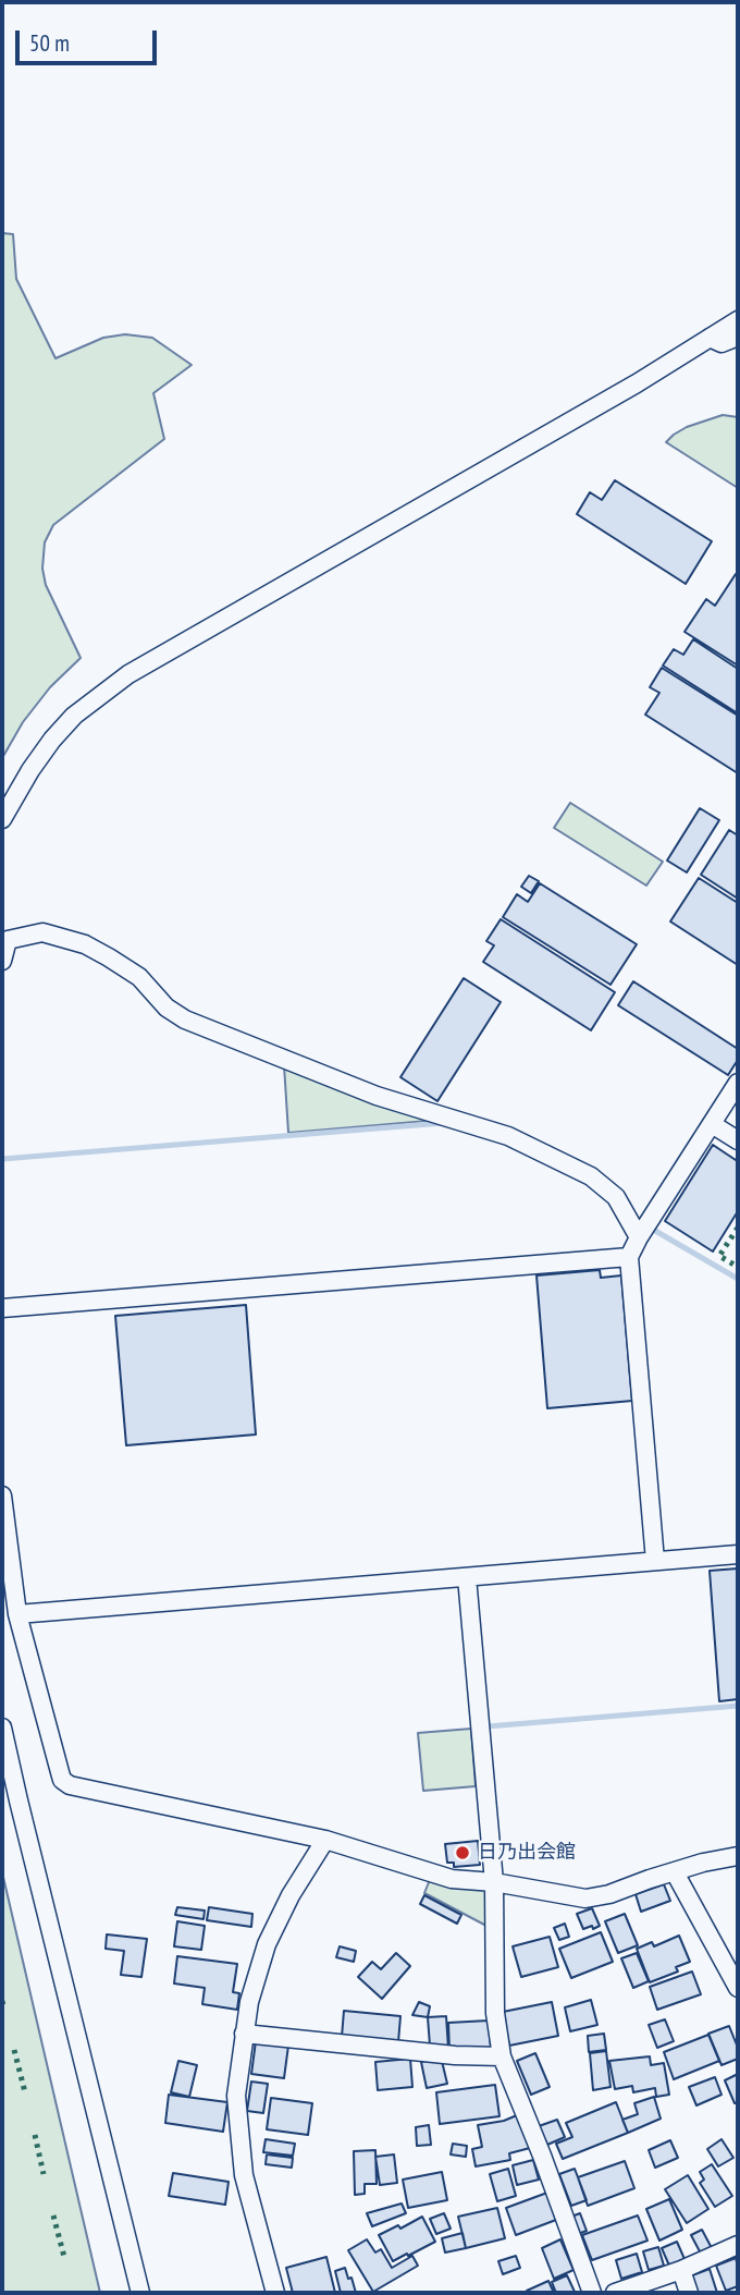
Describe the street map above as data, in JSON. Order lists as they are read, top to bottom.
{
  "places": ["日乃出会館"],
  "scale_bar": "50 m"
}
